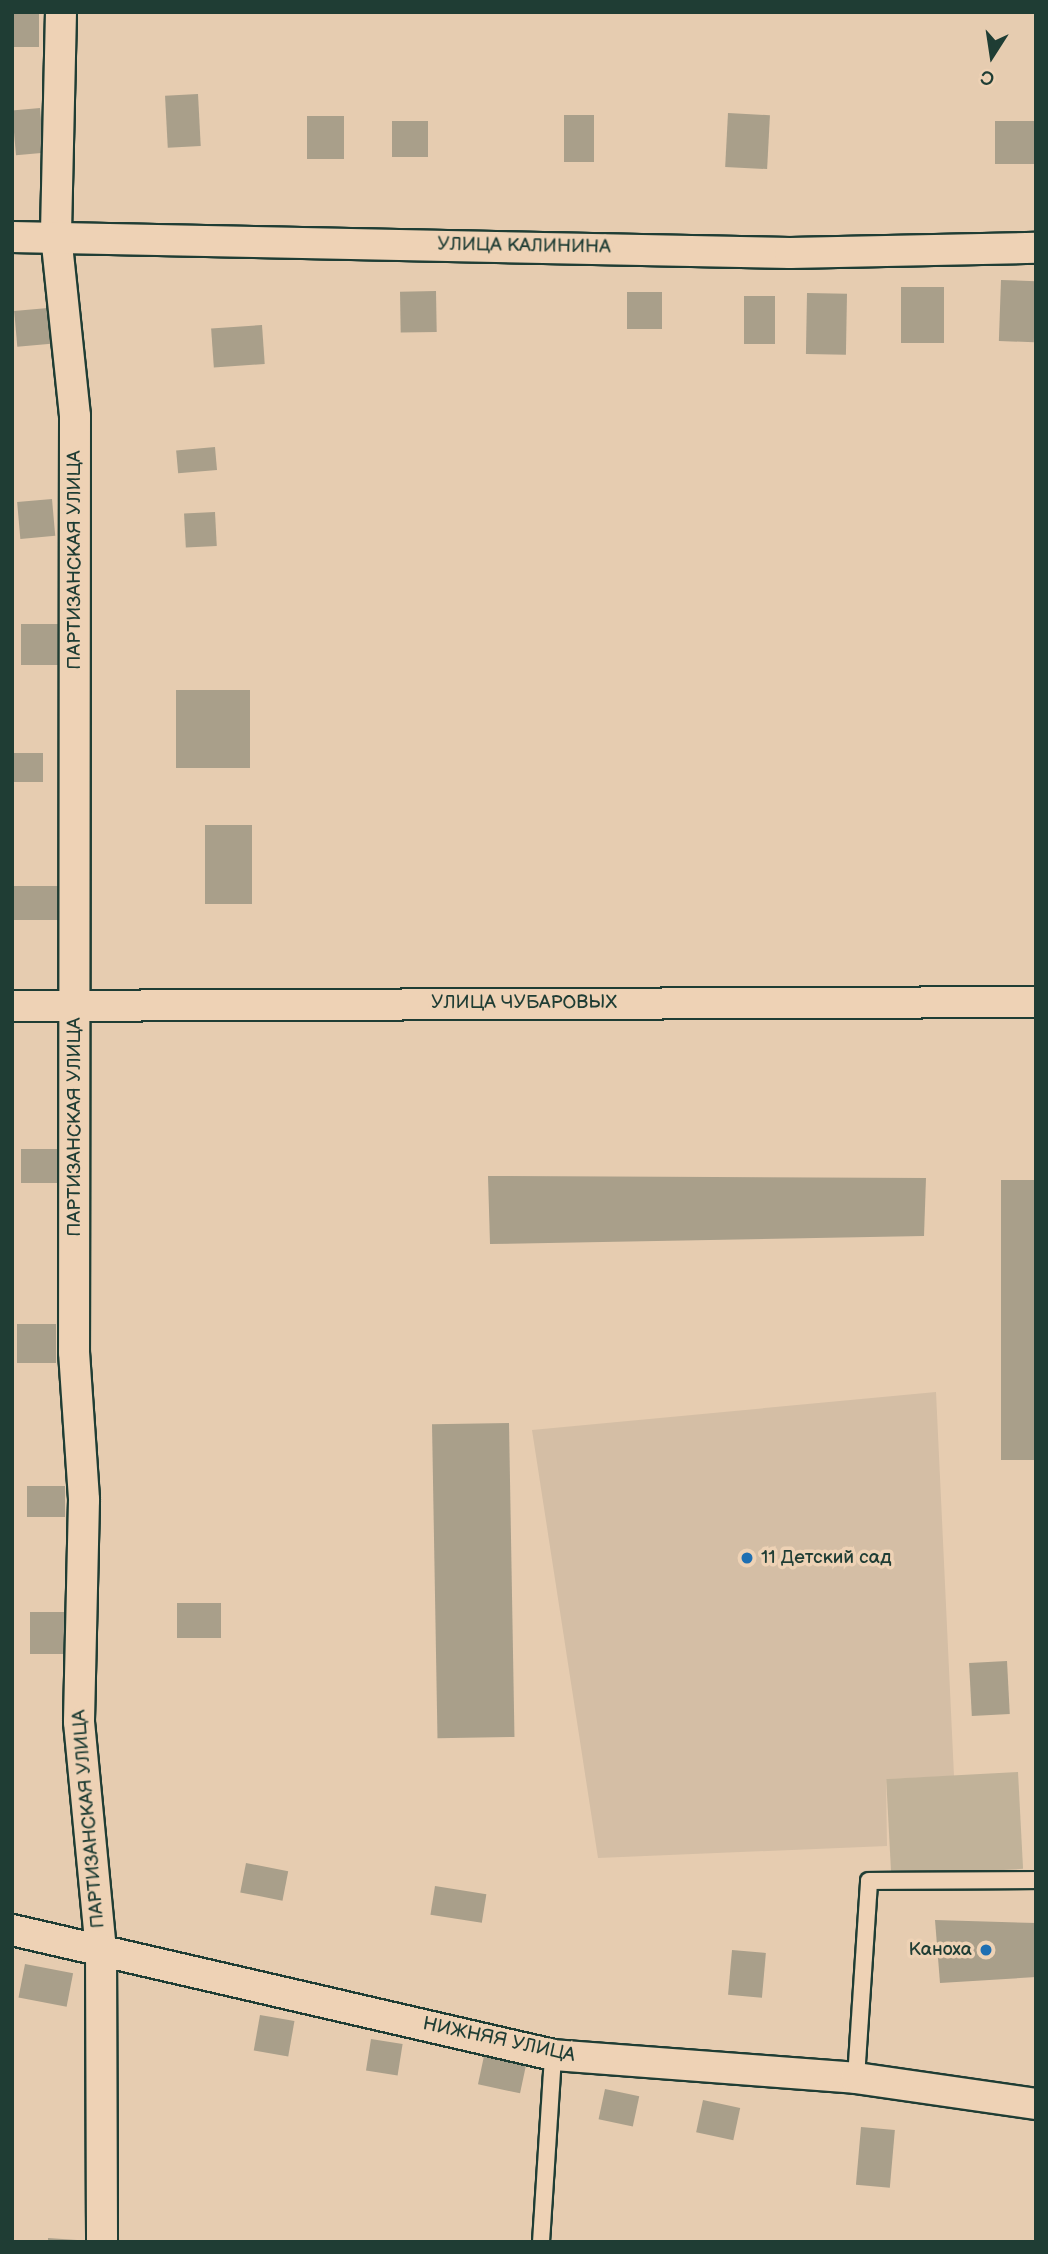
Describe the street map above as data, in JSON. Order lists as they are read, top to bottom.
{
  "streets": {
    "street": [
      "УЛИЦА КАЛИНИНА",
      "ПАРТИЗАНСКАЯ УЛИЦА",
      "УЛИЦА ЧУБАРОВЫХ",
      "НИЖНЯЯ УЛИЦА"
    ]
  },
  "crossings": [
    ["УЛИЦА КАЛИНИНА", "ПАРТИЗАНСКАЯ УЛИЦА"],
    ["ПАРТИЗАНСКАЯ УЛИЦА", "УЛИЦА ЧУБАРОВЫХ"],
    ["ПАРТИЗАНСКАЯ УЛИЦА", "НИЖНЯЯ УЛИЦА"]
  ],
  "places": ["11 Детский сад", "Каноха"],
  "north": "bottom"
}
